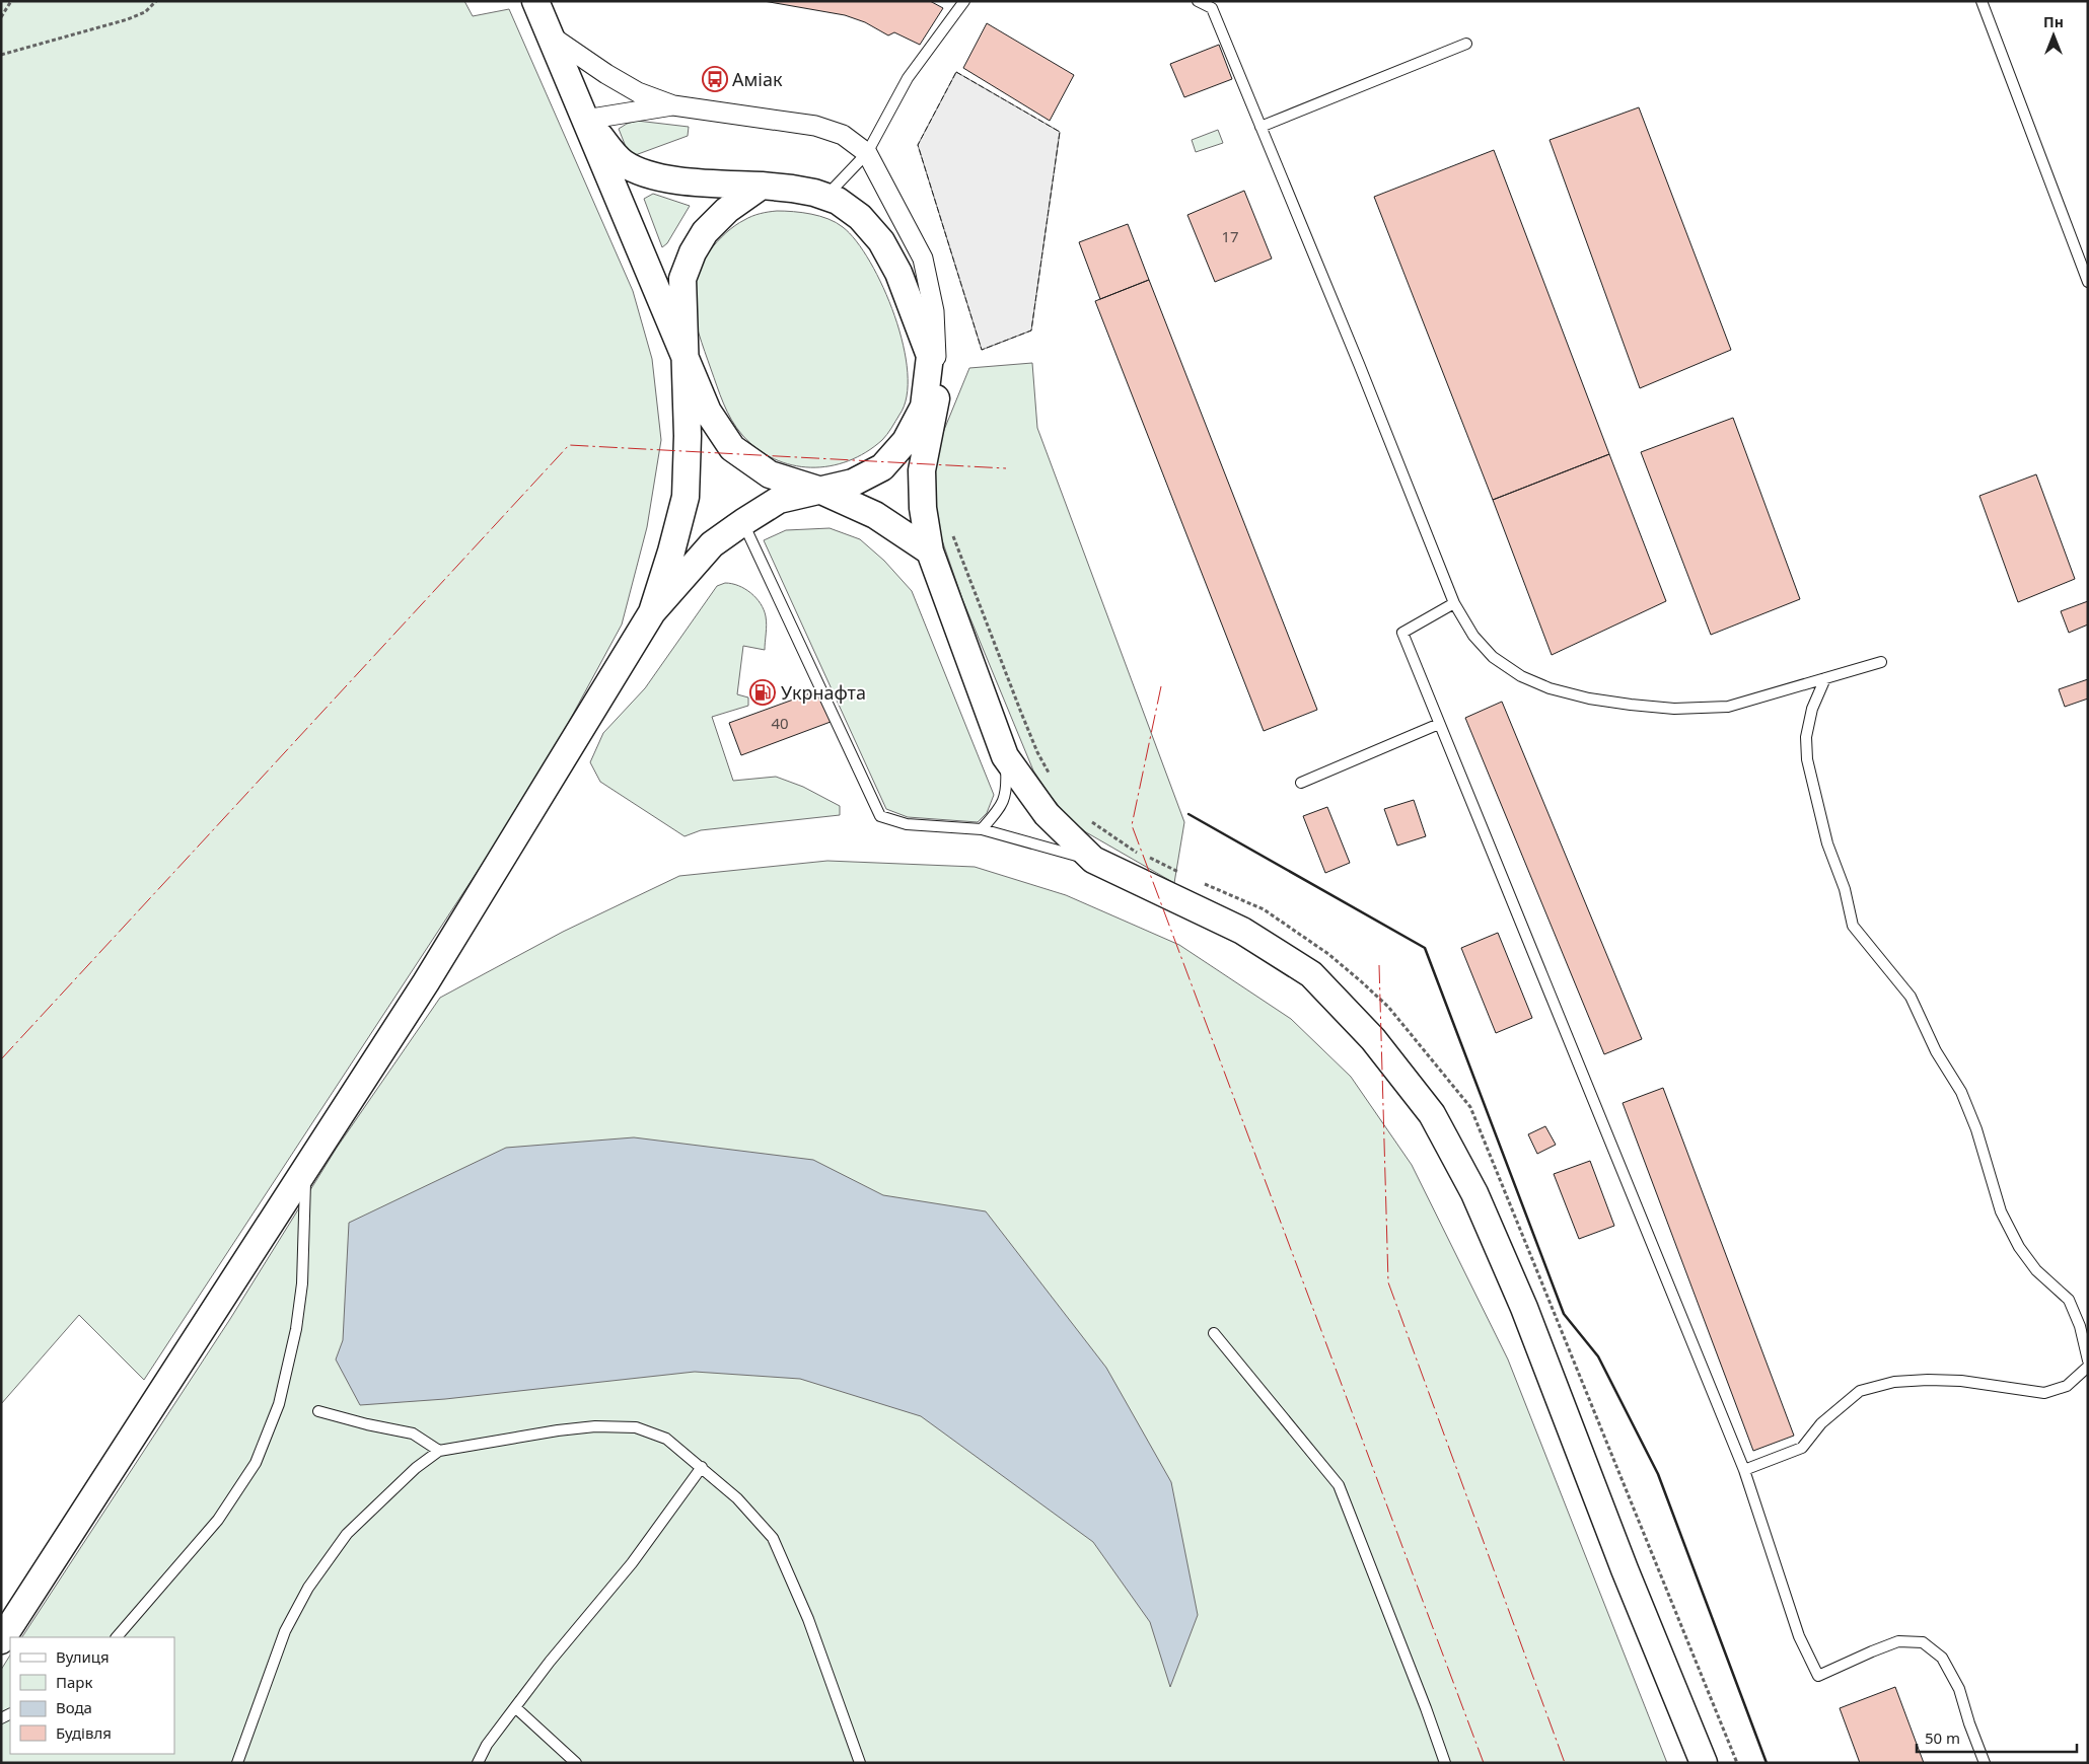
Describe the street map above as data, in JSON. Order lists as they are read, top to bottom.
{
  "places": {
    "bus stop": ["Аміак"],
    "fuel station": ["Укрнафта"]
  },
  "house_numbers": ["17", "40"],
  "legend": [
    "Вулиця",
    "Парк",
    "Вода",
    "Будівля"
  ],
  "scale_bar": "50 m",
  "north": "top"
}
